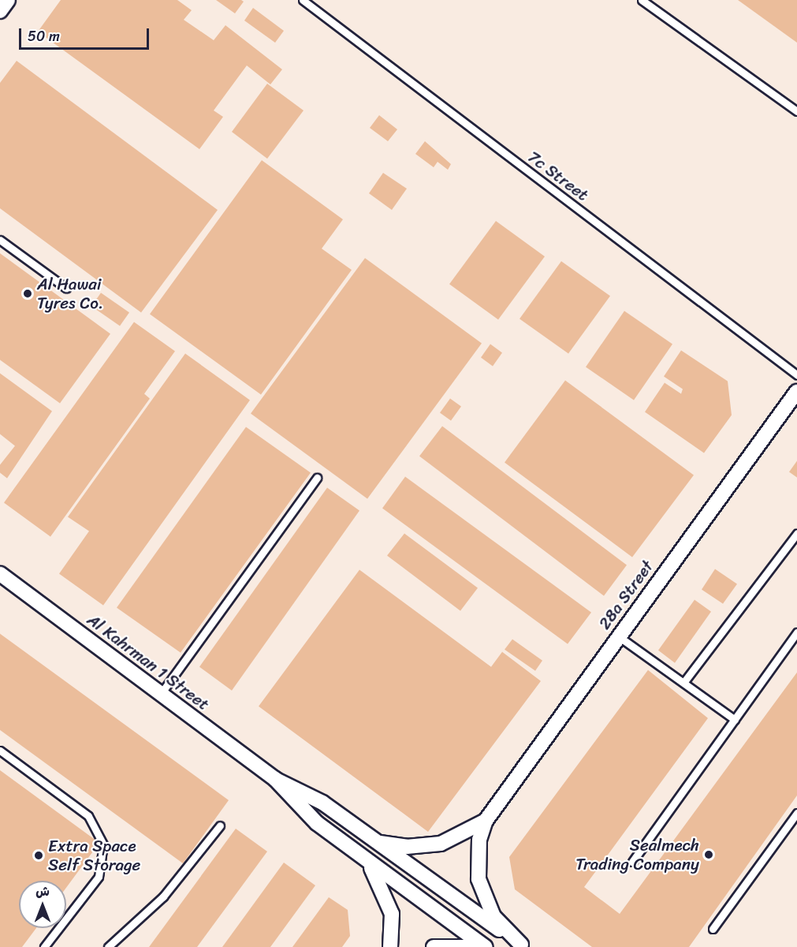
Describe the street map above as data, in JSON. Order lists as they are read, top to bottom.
{
  "streets": {
    "street": ["28a Street", "Al Kahrman 1 Street"],
    "lane": ["7c Street"]
  },
  "crossings": [
    ["28a Street", "Al Kahrman 1 Street"]
  ],
  "places": ["Al Hawai Tyres Co.", "Sealmech Trading Company", "Extra Space Self Storage"],
  "scale_bar": "50 m",
  "north": "top"
}
